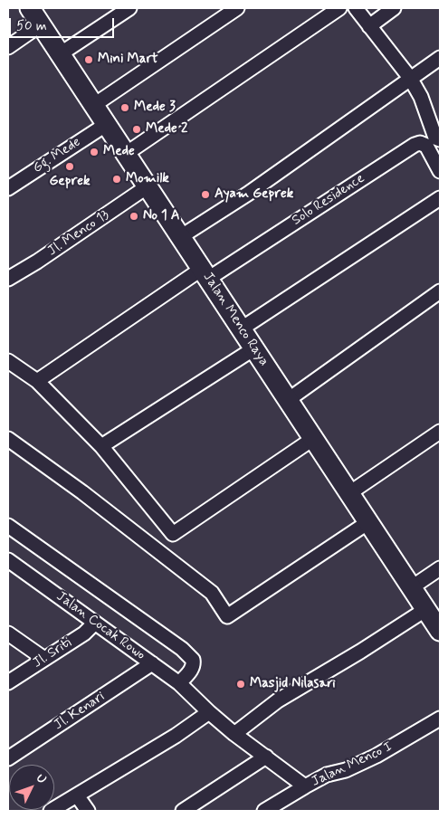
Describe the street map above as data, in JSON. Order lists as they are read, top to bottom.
{
  "streets": {
    "main road": ["Jalan Menco Raya"],
    "street": [
      "Gg. Mede",
      "Solo Residence",
      "Jl. Menco 13",
      "Jalan Cocak Rowo",
      "Jl. Sriti",
      "Jl. Kenari",
      "Jalan Menco I"
    ]
  },
  "crossings": [
    ["Gg. Mede", "Jalan Menco Raya"],
    ["Solo Residence", "Jalan Menco Raya"],
    ["Jl. Menco 13", "Jalan Menco Raya"],
    ["Jalan Cocak Rowo", "Jl. Sriti"],
    ["Jalan Cocak Rowo", "Jl. Kenari"],
    ["Jalan Cocak Rowo", "Jalan Menco I"]
  ],
  "places": [
    "Mini Mart",
    "Mede 3",
    "Mede 2",
    "Mede",
    "Geprek",
    "Momilk",
    "Ayam Geprek",
    "No 1 A",
    "Masjid Nilasari"
  ],
  "scale_bar": "50 m",
  "north": "top right"
}
